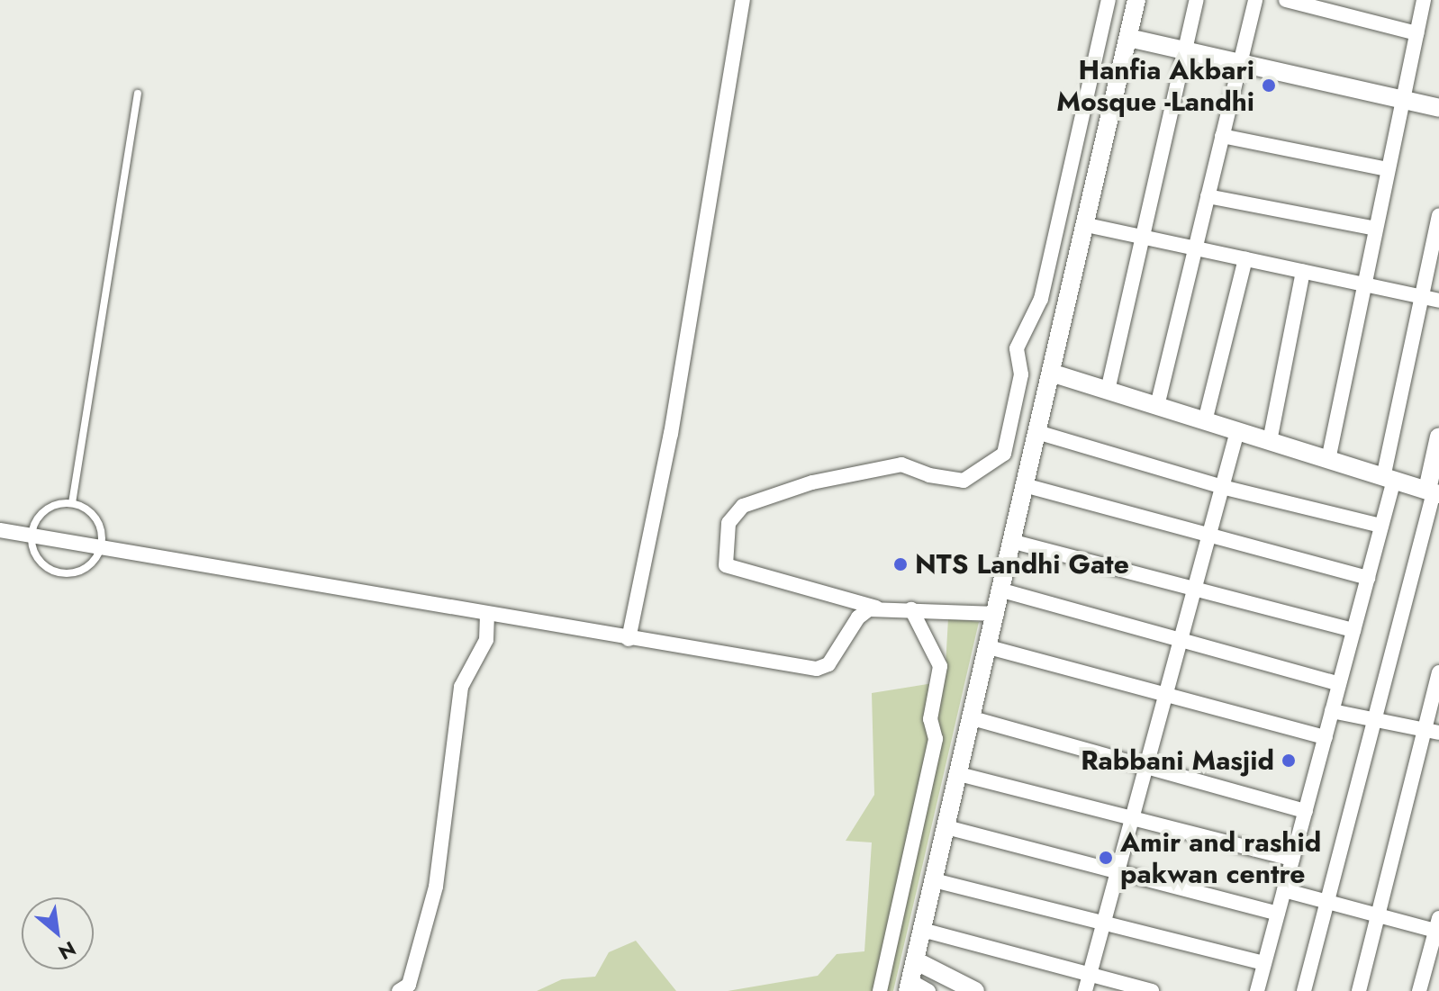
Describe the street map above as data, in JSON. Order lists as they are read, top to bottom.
{
  "places": [
    "Hanfia Akbari Mosque -Landhi",
    "NTS Landhi Gate",
    "Rabbani Masjid",
    "Amir and rashid pakwan centre"
  ],
  "north": "bottom right"
}
